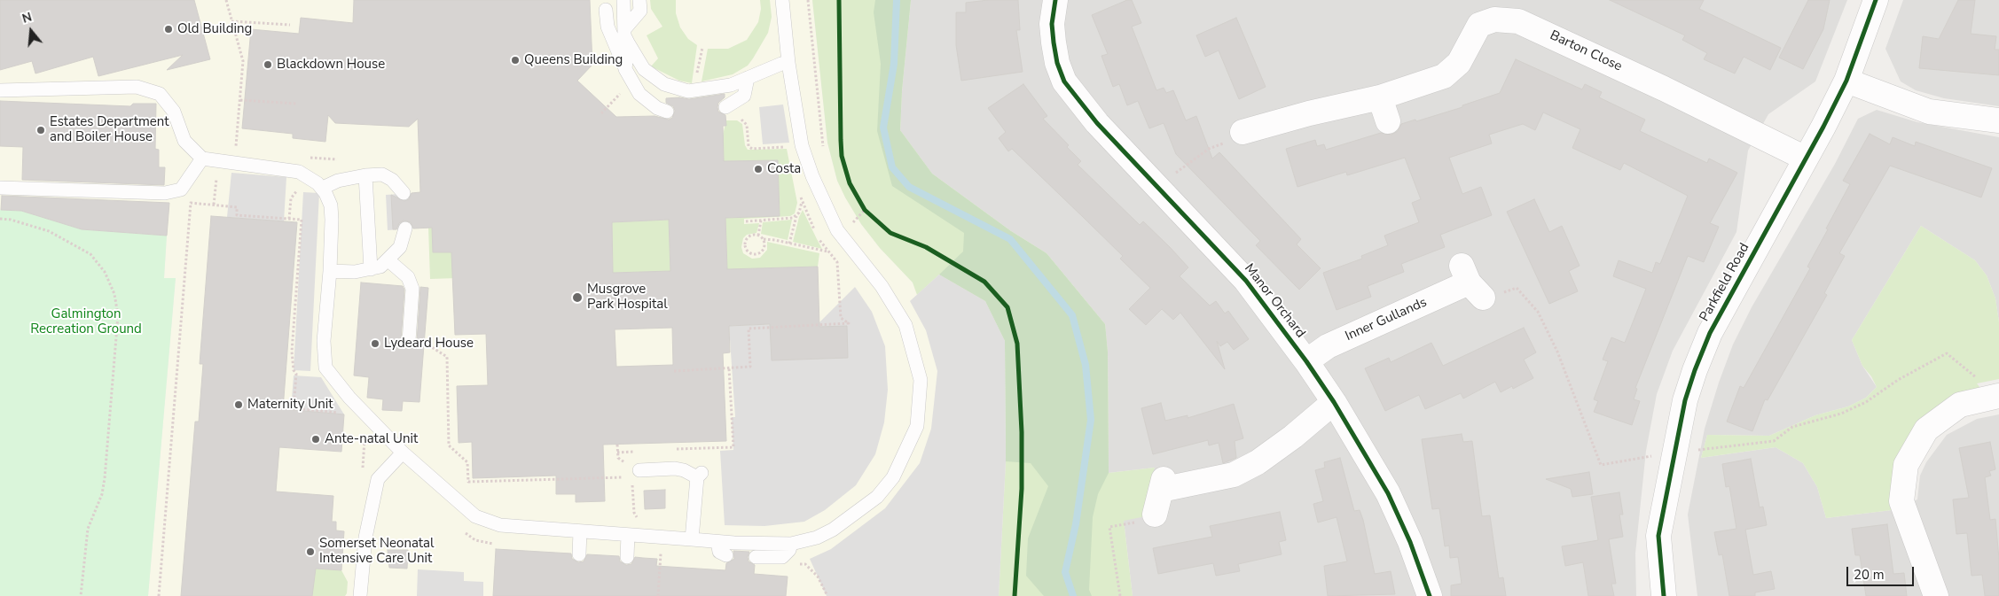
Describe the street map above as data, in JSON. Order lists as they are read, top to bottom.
{
  "streets": {
    "street": [
      "Barton Close",
      "Parkfield Road",
      "Manor Orchard",
      "Inner Gullands"
    ]
  },
  "crossings": [
    ["Barton Close", "Parkfield Road"],
    ["Manor Orchard", "Inner Gullands"]
  ],
  "parks": ["Galmington Recreation Ground"],
  "places": [
    "Old Building",
    "Queens Building",
    "Blackdown House",
    "Estates Department and Boiler House",
    "Costa",
    "Musgrove Park Hospital",
    "Lydeard House",
    "Maternity Unit",
    "Ante-natal Unit",
    "Somerset Neonatal Intensive Care Unit"
  ],
  "scale_bar": "20 m",
  "north": "top"
}
